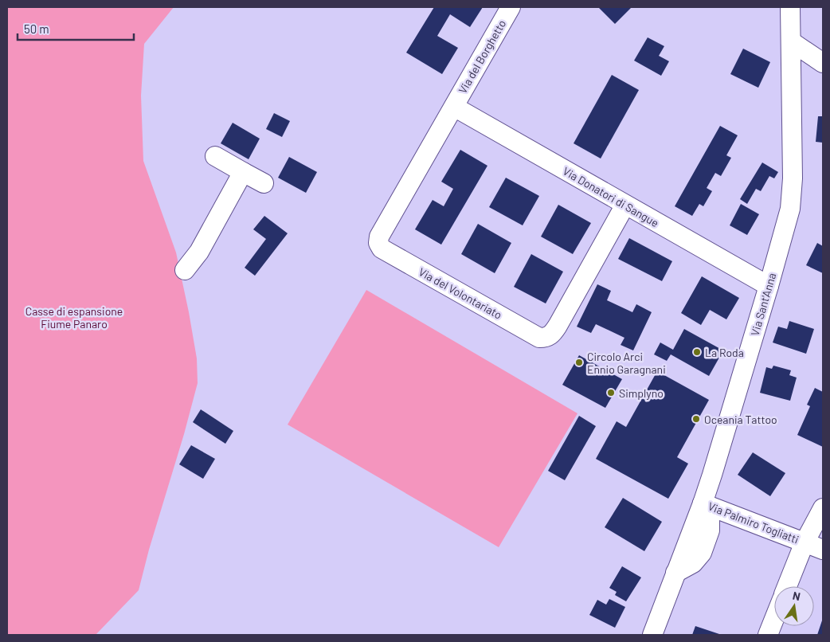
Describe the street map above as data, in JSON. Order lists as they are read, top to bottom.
{
  "streets": {
    "street": [
      "Via del Borghetto",
      "Via Donatori di Sangue",
      "Via del Volontariato",
      "Via Sant'Anna",
      "Via Palmiro Togliatti"
    ]
  },
  "crossings": [
    ["Via del Borghetto", "Via Donatori di Sangue"],
    ["Via del Borghetto", "Via del Volontariato"],
    ["Via Donatori di Sangue", "Via del Volontariato"],
    ["Via Donatori di Sangue", "Via Sant'Anna"],
    ["Via Sant'Anna", "Via Palmiro Togliatti"]
  ],
  "parks": ["Casse di espansione Fiume Panaro"],
  "places": [
    "La Roda",
    "Circolo Arci Ennio Garagnani",
    "Simplyno",
    "Oceania Tattoo"
  ],
  "scale_bar": "50 m",
  "north": "top"
}
